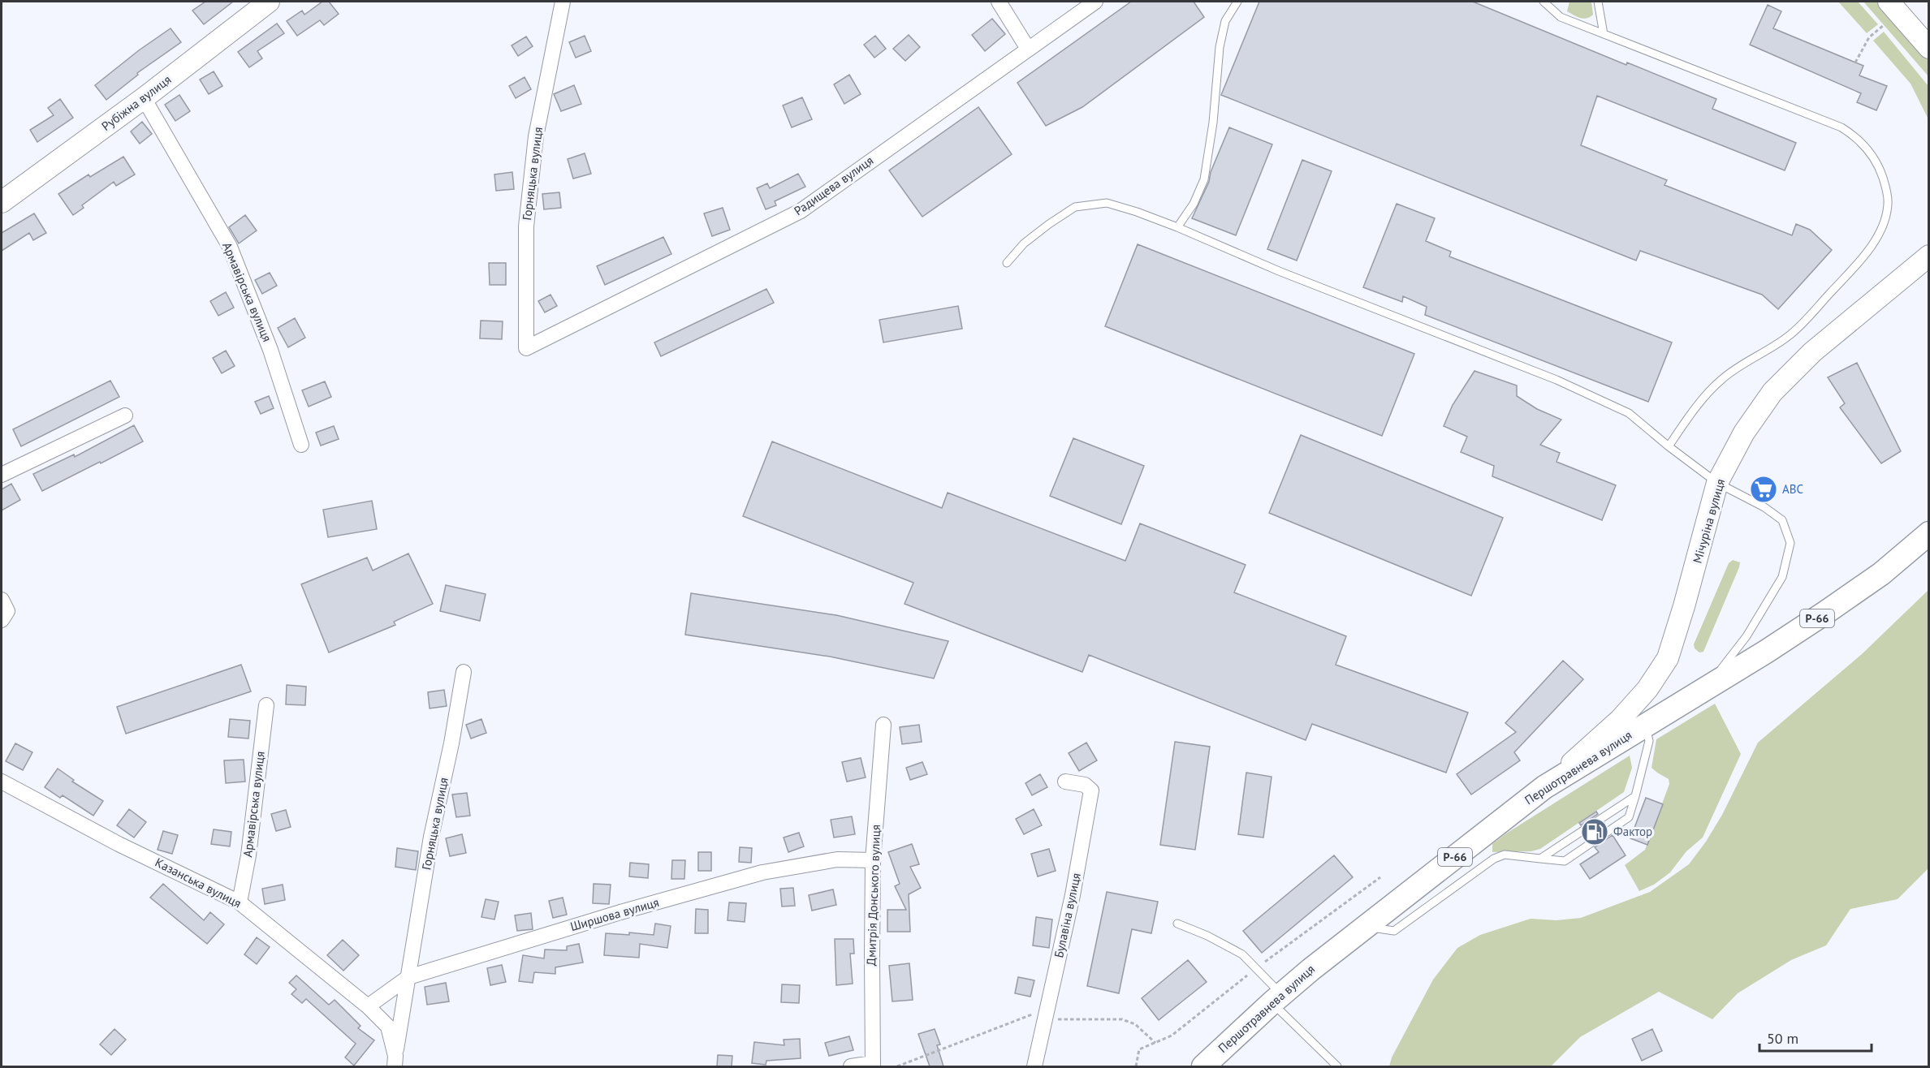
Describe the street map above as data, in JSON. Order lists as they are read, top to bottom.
{
  "streets": {
    "main road": ["Р-66", "Першотравнева вулиця"],
    "street": [
      "Рубіжна вулиця",
      "Горняцька вулиця",
      "Радищева вулиця",
      "Армавірська вулиця",
      "Мічуріна вулиця",
      "Казанська вулиця",
      "Дмитрія Донського вулиця",
      "Ширшова вулиця",
      "Булавіна вулиця"
    ]
  },
  "crossings": [
    ["Рубіжна вулиця", "Армавірська вулиця"],
    ["Горняцька вулиця", "Радищева вулиця"],
    ["Горняцька вулиця", "Казанська вулиця"],
    ["Горняцька вулиця", "Ширшова вулиця"],
    ["Армавірська вулиця", "Казанська вулиця"],
    ["Мічуріна вулиця", "Першотравнева вулиця"],
    ["Казанська вулиця", "Ширшова вулиця"],
    ["Дмитрія Донського вулиця", "Ширшова вулиця"]
  ],
  "places": {
    "supermarket": ["ABC"],
    "fuel station": ["Фактор"]
  },
  "scale_bar": "50 m"
}
